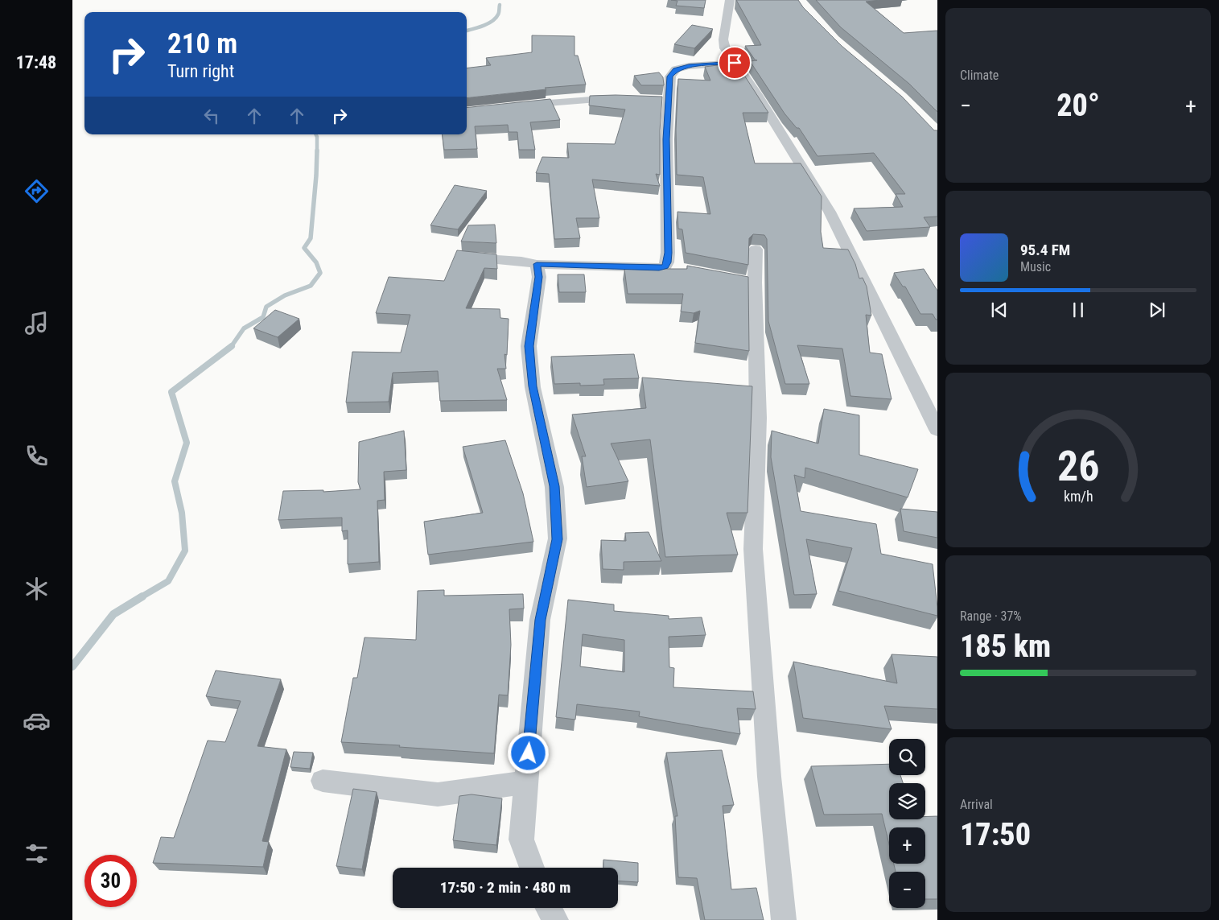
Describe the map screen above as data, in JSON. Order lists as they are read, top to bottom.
{
  "page": {
    "tabs": "17:48",
    "tile": [
      "Climate",
      ["Range · 37%", "185 km"],
      ["Arrival", "17:50"]
    ],
    "turn": ["210 m", "Turn right"],
    "heat": ["−", "20°", "+"],
    "song": ["95.4 FM", "Music"],
    "map_buttons": ["+", "−"],
    "limit": "30",
    "trip": "17:50 · 2 min · 480 m",
    "gauge": ["26", "km/h"]
  }
}
